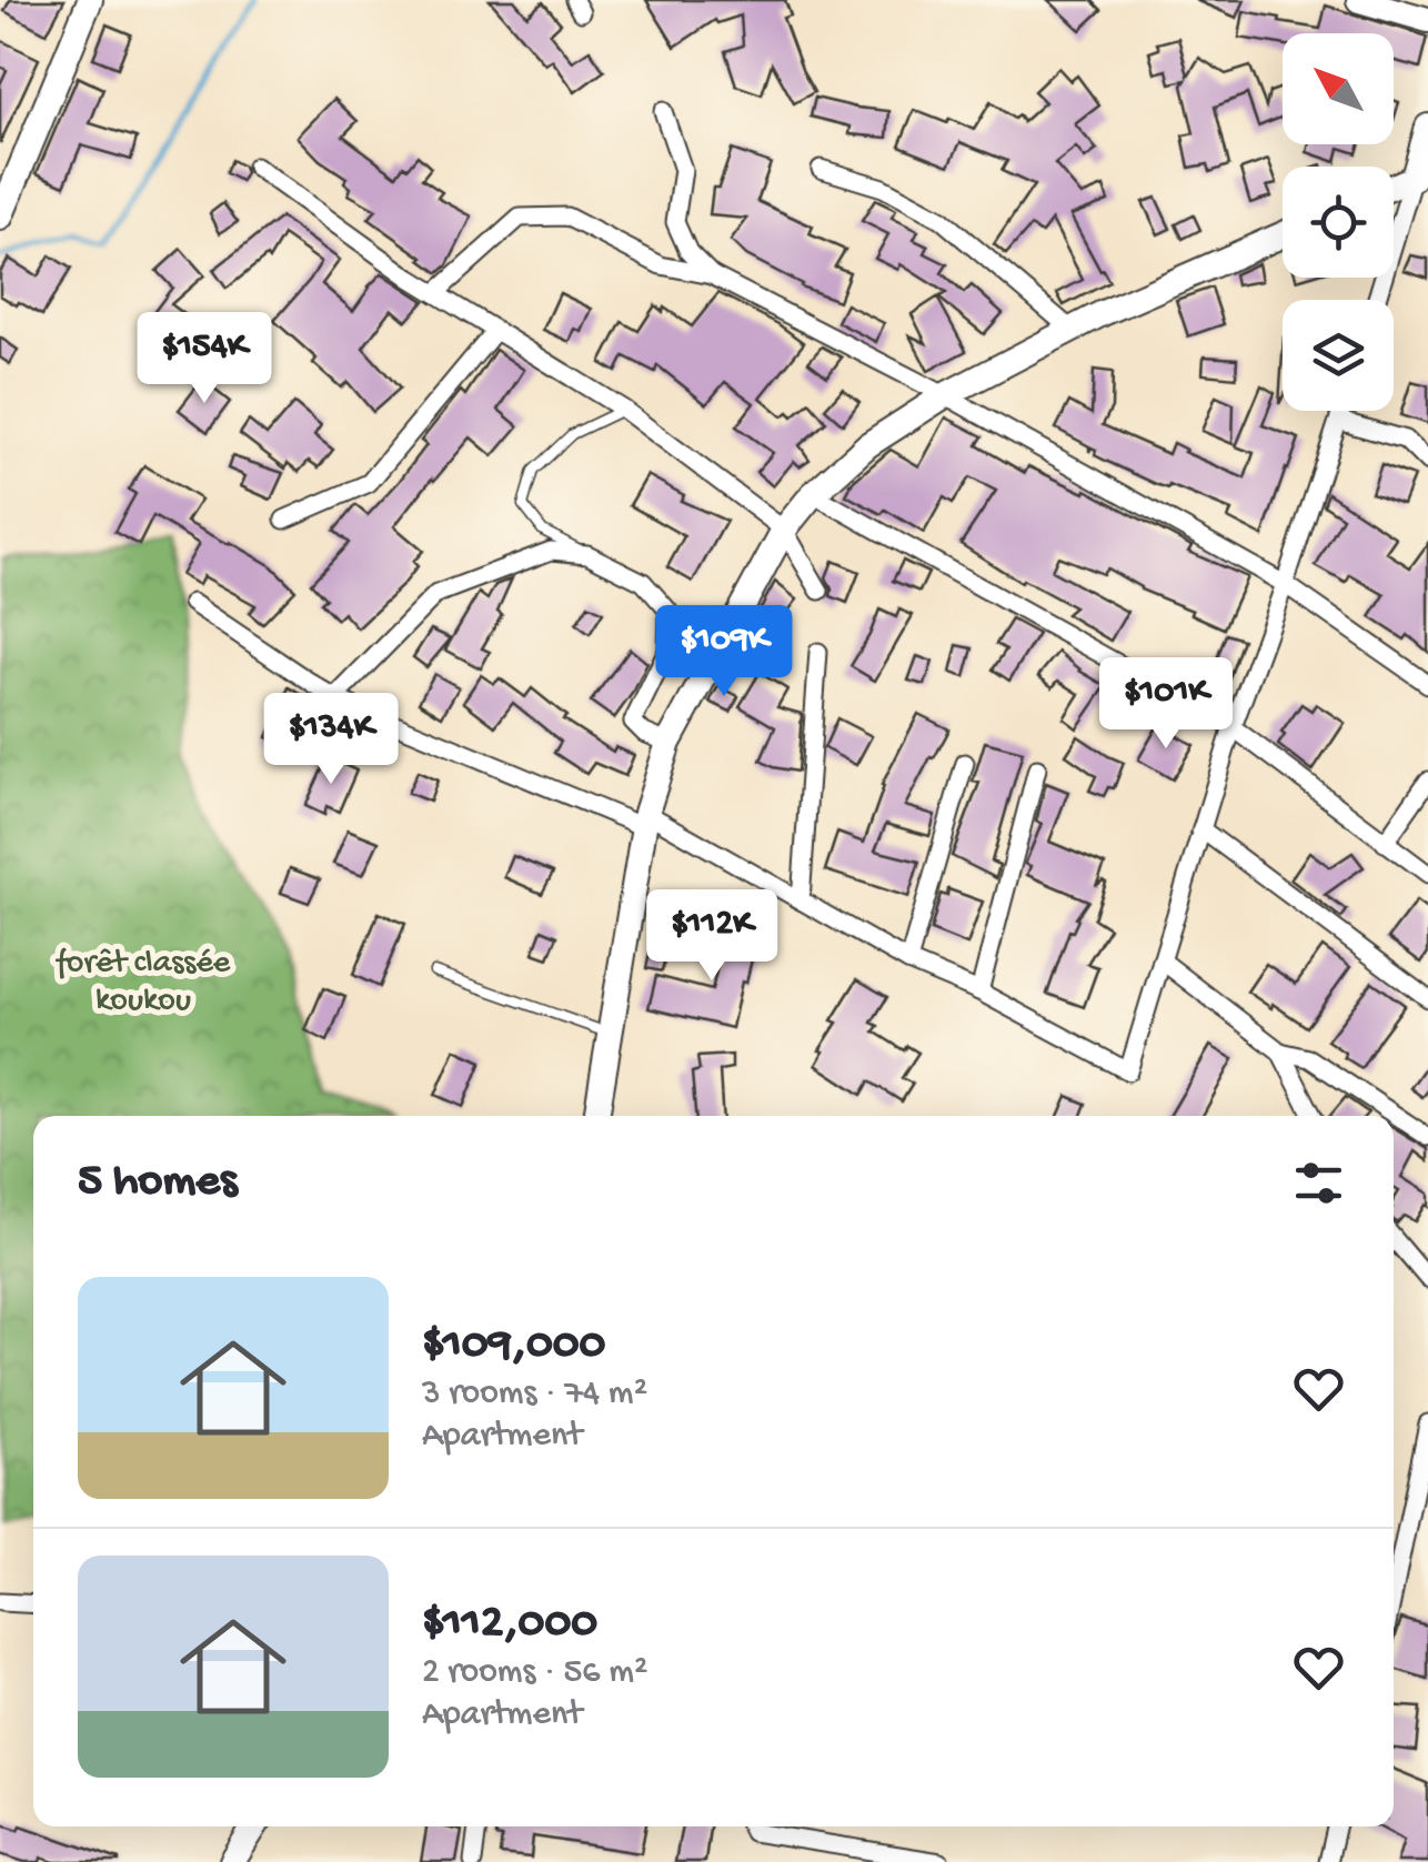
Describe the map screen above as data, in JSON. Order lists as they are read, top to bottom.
{
  "parks": ["forêt classée koukou"],
  "north": "top left",
  "page": {
    "price": [
      "$154K",
      "$109K",
      "$101K",
      "$134K",
      "$112K"
    ],
    "heading": "5 homes",
    "list": [
      {
        "name": "$109,000",
        "note": "3 rooms · 74 m² · Apartment"
      },
      {
        "name": "$112,000",
        "note": "2 rooms · 56 m² · Apartment"
      }
    ]
  }
}
